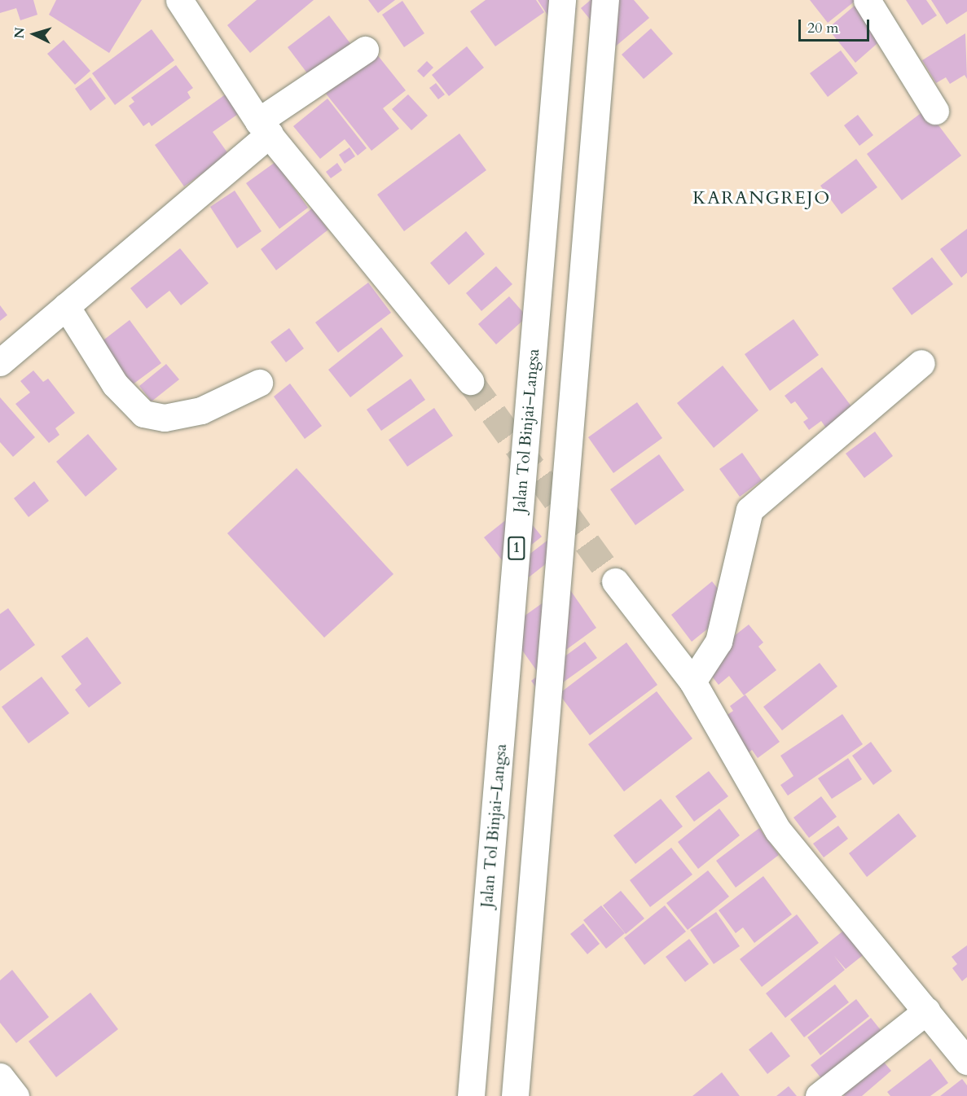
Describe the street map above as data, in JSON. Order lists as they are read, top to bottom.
{
  "streets": {
    "main road": ["Jalan Tol Binjai–Langsa", "1"]
  },
  "districts": ["KARANGREJO"],
  "scale_bar": "20 m",
  "north": "left"
}
